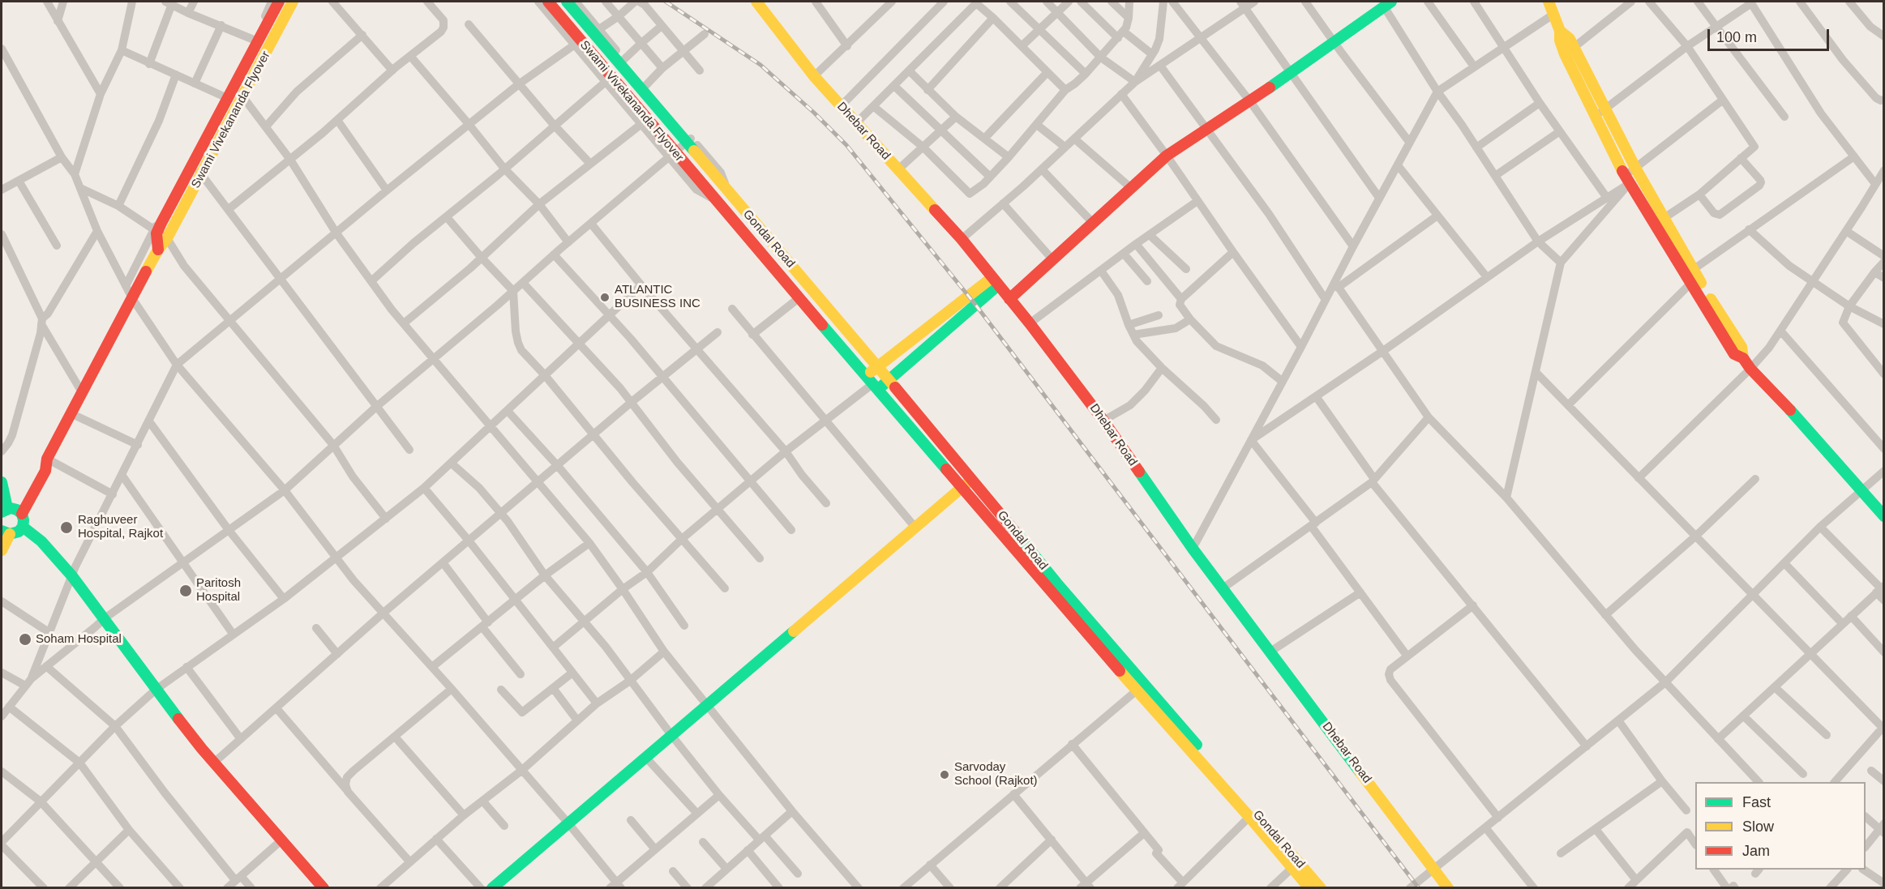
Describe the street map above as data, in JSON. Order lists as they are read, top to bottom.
{
  "streets": {
    "street": ["Swami Vivekananda Flyover", "Dhebar Road", "Gondal Road"]
  },
  "crossings": [
    ["Swami Vivekananda Flyover", "Gondal Road"]
  ],
  "places": [
    "ATLANTIC BUSINESS INC",
    "Raghuveer Hospital, Rajkot",
    "Paritosh Hospital",
    "Soham Hospital",
    "Sarvoday School (Rajkot)"
  ],
  "legend": ["Fast", "Slow", "Jam"],
  "scale_bar": "100 m"
}
